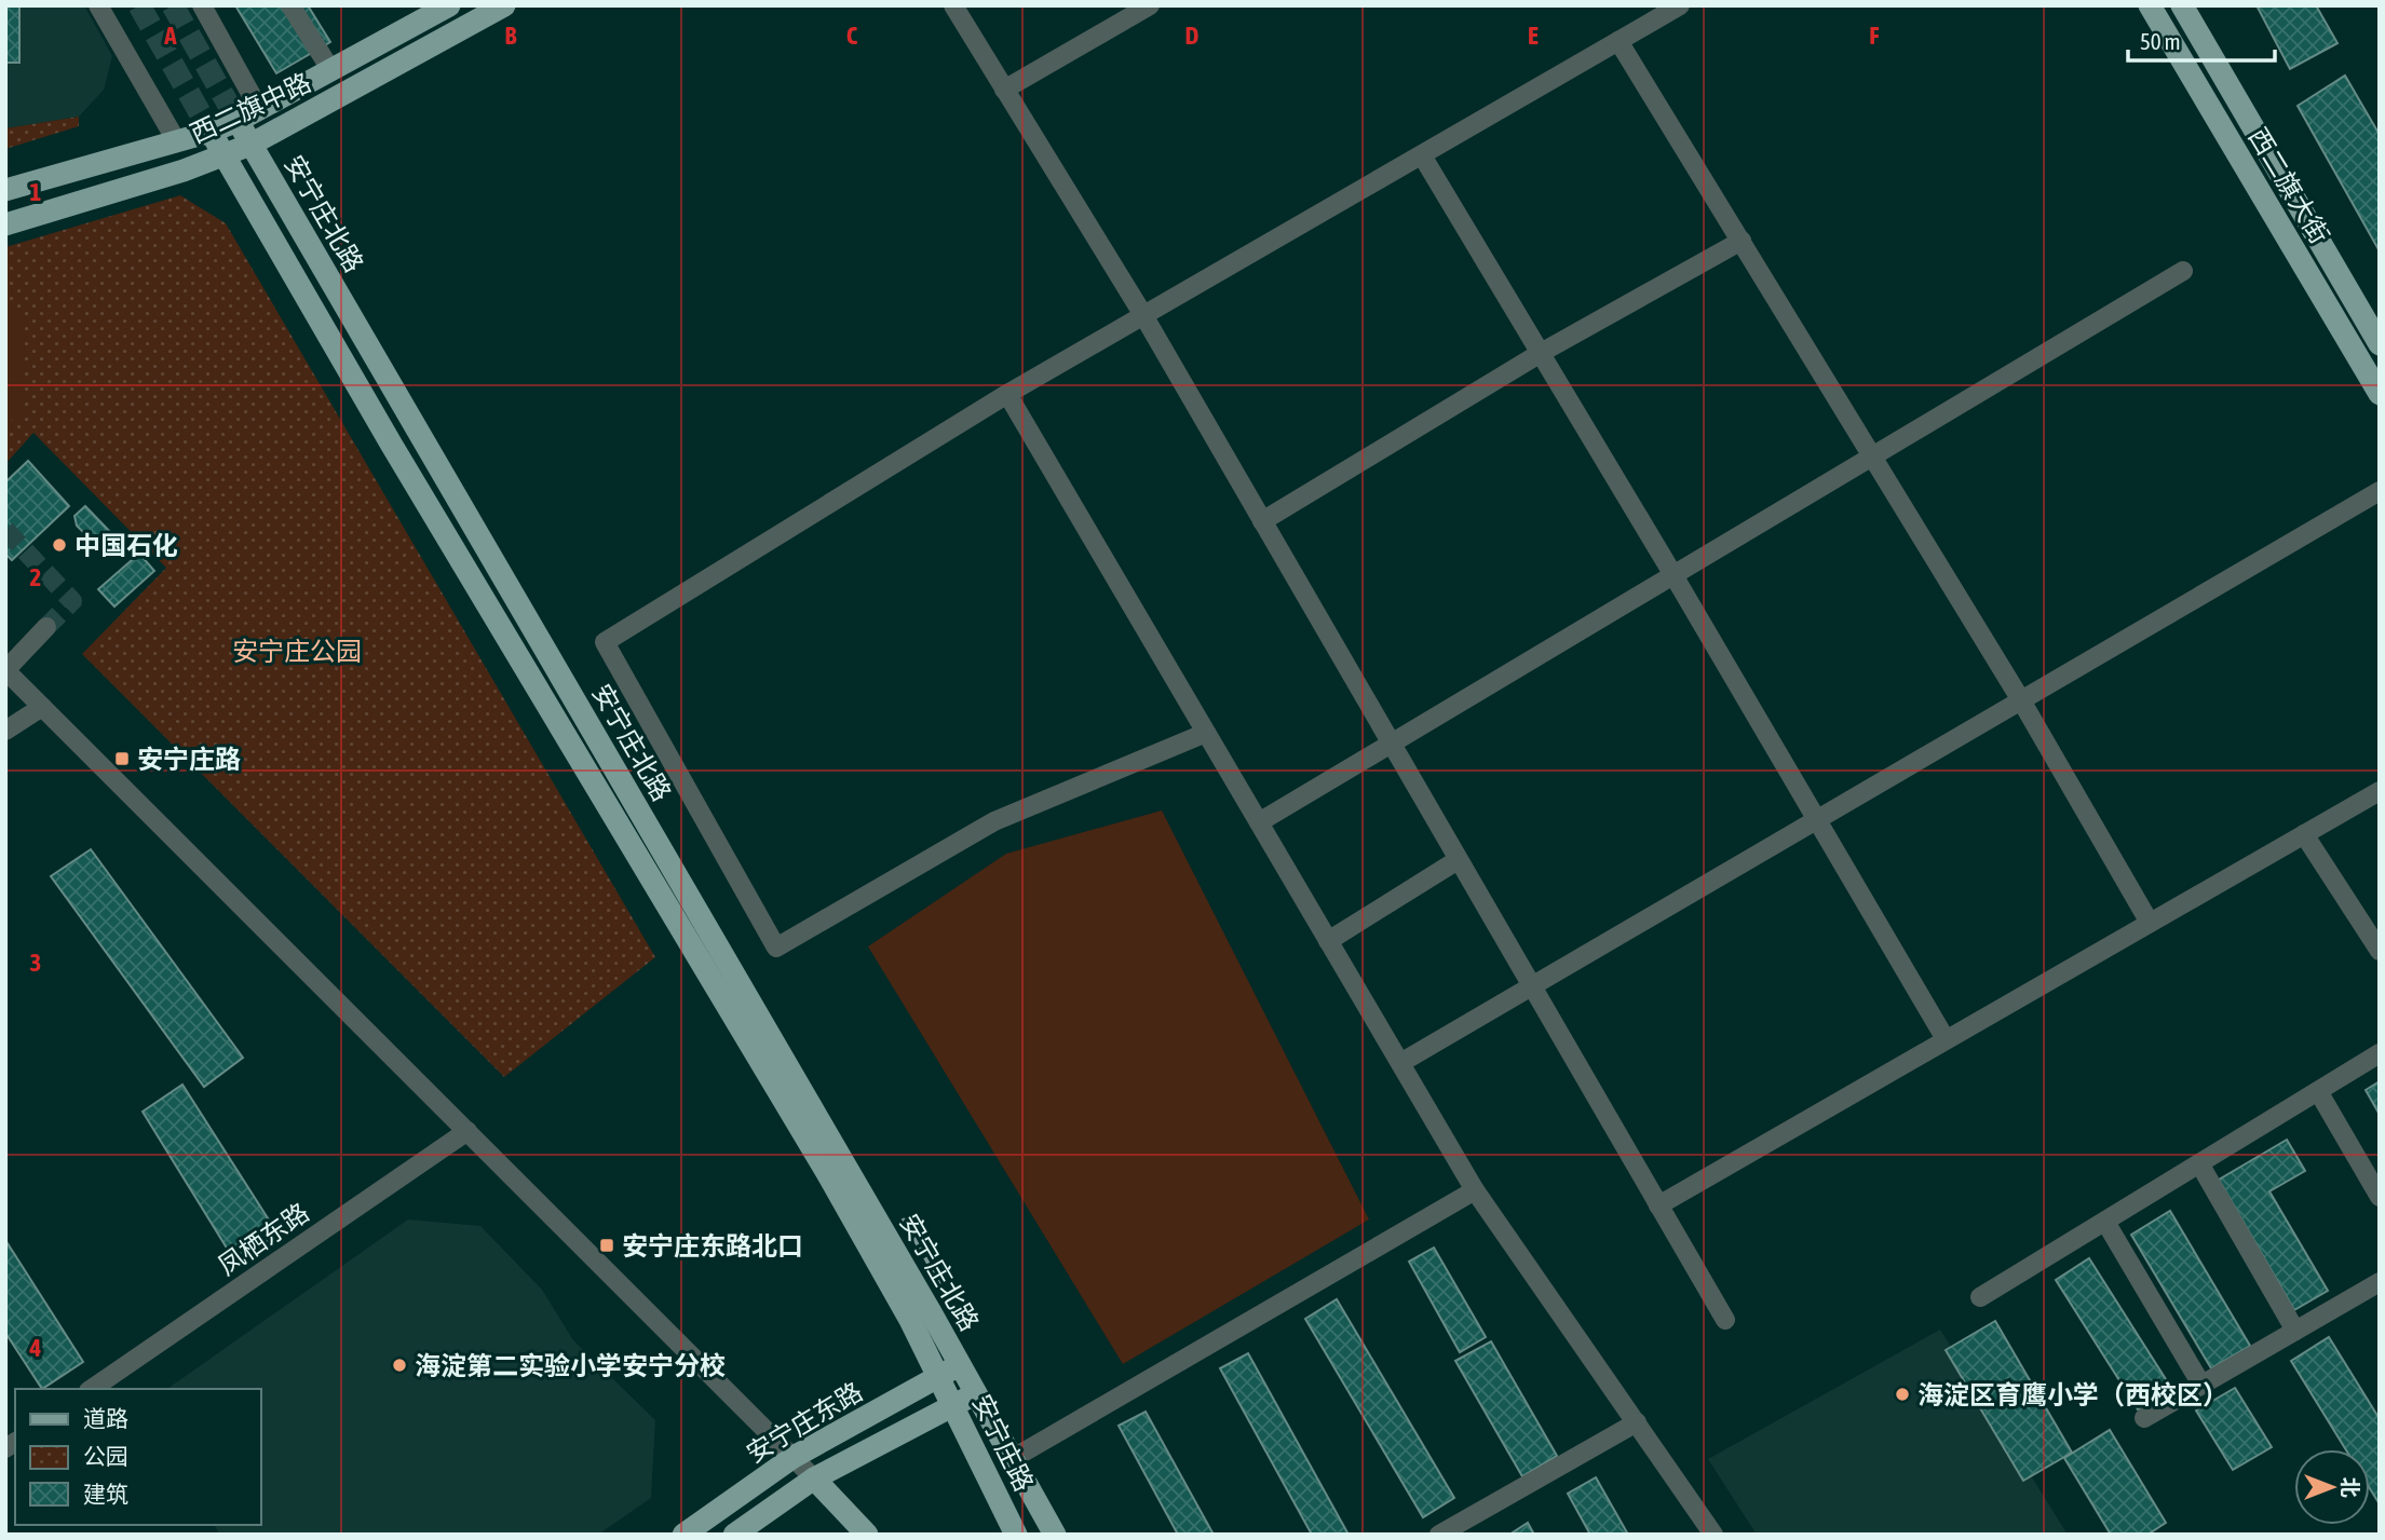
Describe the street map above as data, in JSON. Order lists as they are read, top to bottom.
{
  "streets": {
    "main road": [
      "西二旗中路",
      "西二旗大街",
      "安宁庄北路",
      "安宁庄东路",
      "安宁庄路"
    ],
    "street": ["凤栖东路"]
  },
  "crossings": [
    ["西二旗中路", "安宁庄北路"],
    ["安宁庄北路", "安宁庄东路"],
    ["安宁庄北路", "安宁庄路"],
    ["安宁庄东路", "安宁庄路"]
  ],
  "parks": ["安宁庄公园"],
  "places": {
    "other": ["中国石化", "海淀第二实验小学安宁分校", "海淀区育鹰小学（西校区）"],
    "transit": ["安宁庄路", "安宁庄东路北口"]
  },
  "legend": ["道路", "公园", "建筑"],
  "scale_bar": "50 m",
  "north": "right",
  "grid": {
    "columns": [
      "A",
      "B",
      "C",
      "D",
      "E",
      "F"
    ],
    "rows": [
      "1",
      "2",
      "3",
      "4"
    ]
  }
}
